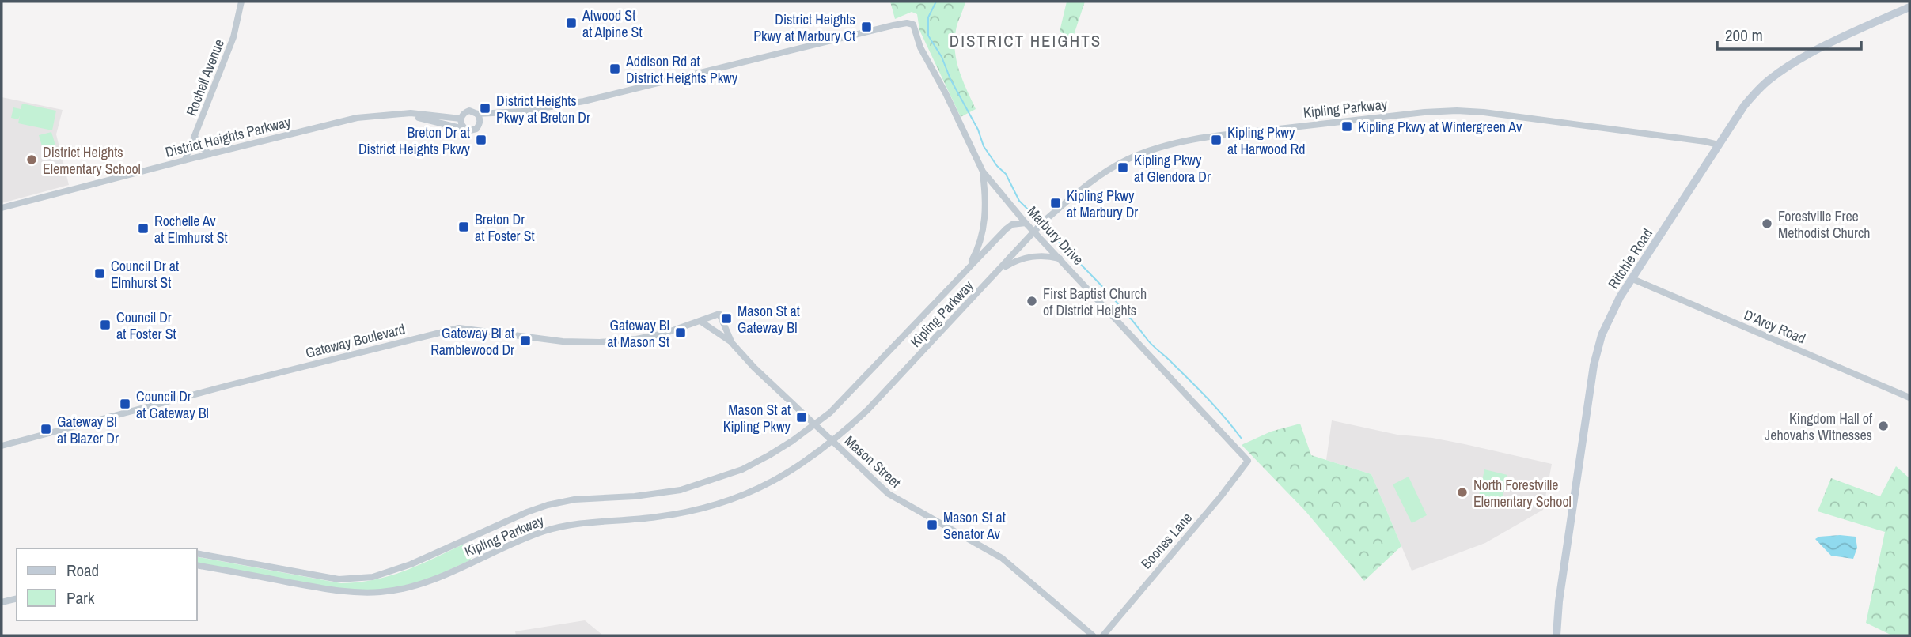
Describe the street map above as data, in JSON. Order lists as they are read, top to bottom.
{
  "streets": {
    "main road": ["Ritchie Road"],
    "street": [
      "Rochell Avenue",
      "Kipling Parkway",
      "District Heights Parkway",
      "Marbury Drive",
      "D'Arcy Road",
      "Gateway Boulevard",
      "Mason Street",
      "Boones Lane"
    ]
  },
  "crossings": [
    ["Rochell Avenue", "District Heights Parkway"],
    ["Kipling Parkway", "Marbury Drive"],
    ["Kipling Parkway", "Ritchie Road"],
    ["Kipling Parkway", "Mason Street"],
    ["District Heights Parkway", "Marbury Drive"],
    ["Marbury Drive", "Boones Lane"],
    ["Ritchie Road", "D'Arcy Road"],
    ["Gateway Boulevard", "Mason Street"]
  ],
  "districts": ["DISTRICT HEIGHTS"],
  "places": {
    "transit": [
      "Atwood St at Alpine St",
      "District Heights Pkwy at Marbury Ct",
      "Addison Rd at District Heights Pkwy",
      "District Heights Pkwy at Breton Dr",
      "Kipling Pkwy at Wintergreen Av",
      "Breton Dr at District Heights Pkwy",
      "Kipling Pkwy at Harwood Rd",
      "Kipling Pkwy at Glendora Dr",
      "Kipling Pkwy at Marbury Dr",
      "Breton Dr at Foster St",
      "Rochelle Av at Elmhurst St",
      "Council Dr at Elmhurst St",
      "Mason St at Gateway Bl",
      "Council Dr at Foster St",
      "Gateway Bl at Mason St",
      "Gateway Bl at Ramblewood Dr",
      "Council Dr at Gateway Bl",
      "Mason St at Kipling Pkwy",
      "Gateway Bl at Blazer Dr",
      "Mason St at Senator Av"
    ],
    "other": [
      "District Heights Elementary School",
      "Forestville Free Methodist Church",
      "First Baptist Church of District Heights",
      "Kingdom Hall of Jehovahs Witnesses",
      "North Forestville Elementary School"
    ]
  },
  "legend": ["Road", "Park"],
  "scale_bar": "200 m"
}
